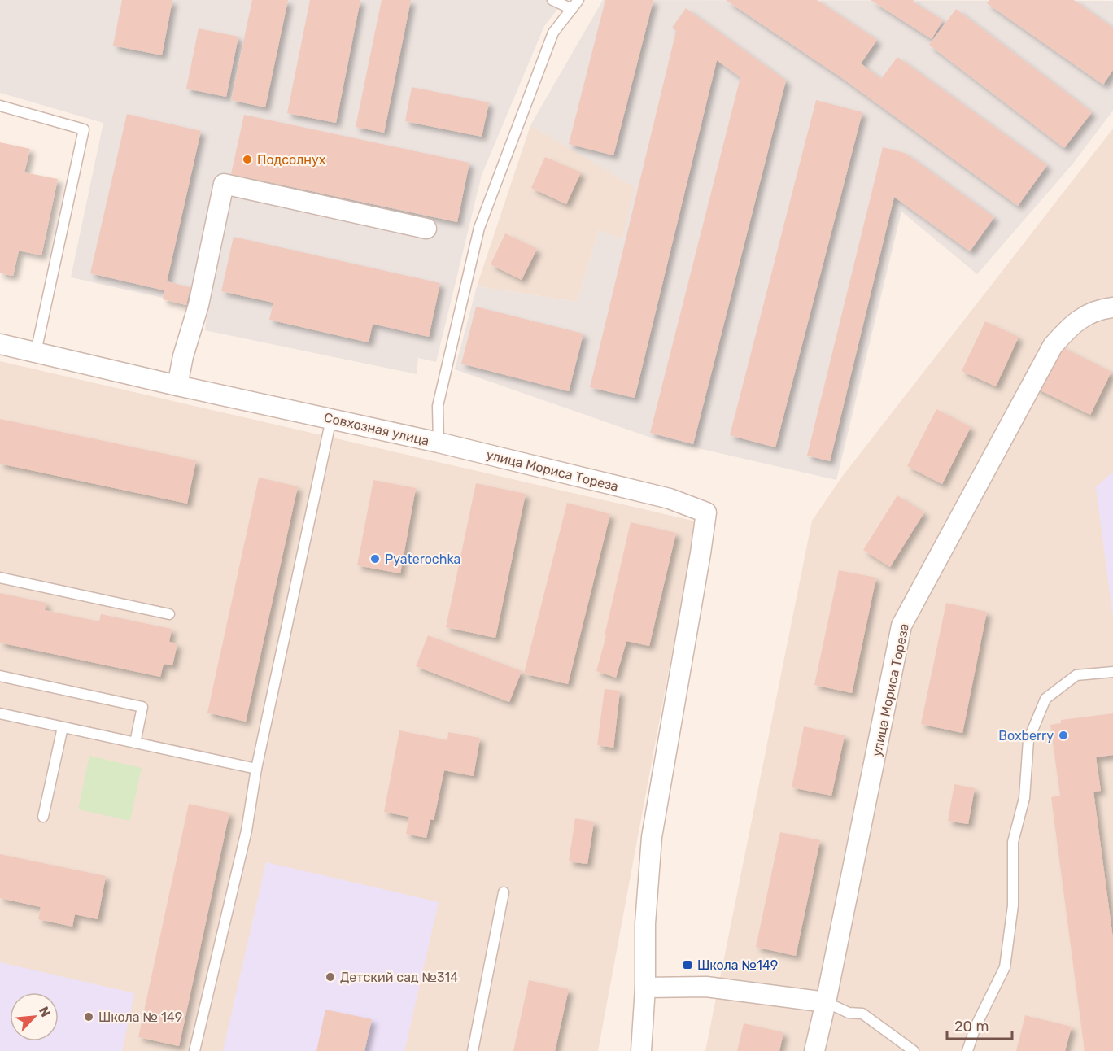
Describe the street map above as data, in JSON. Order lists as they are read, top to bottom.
{
  "streets": {
    "street": ["Совхозная улица", "улица Мориса Тореза"]
  },
  "crossings": [
    ["Совхозная улица", "улица Мориса Тореза"]
  ],
  "places": {
    "other": [
      "Подсолнух",
      "Pyaterochka",
      "Boxberry",
      "Детский сад №314",
      "Школа № 149"
    ],
    "transit": ["Школа №149"]
  },
  "scale_bar": "20 m",
  "north": "top right"
}
